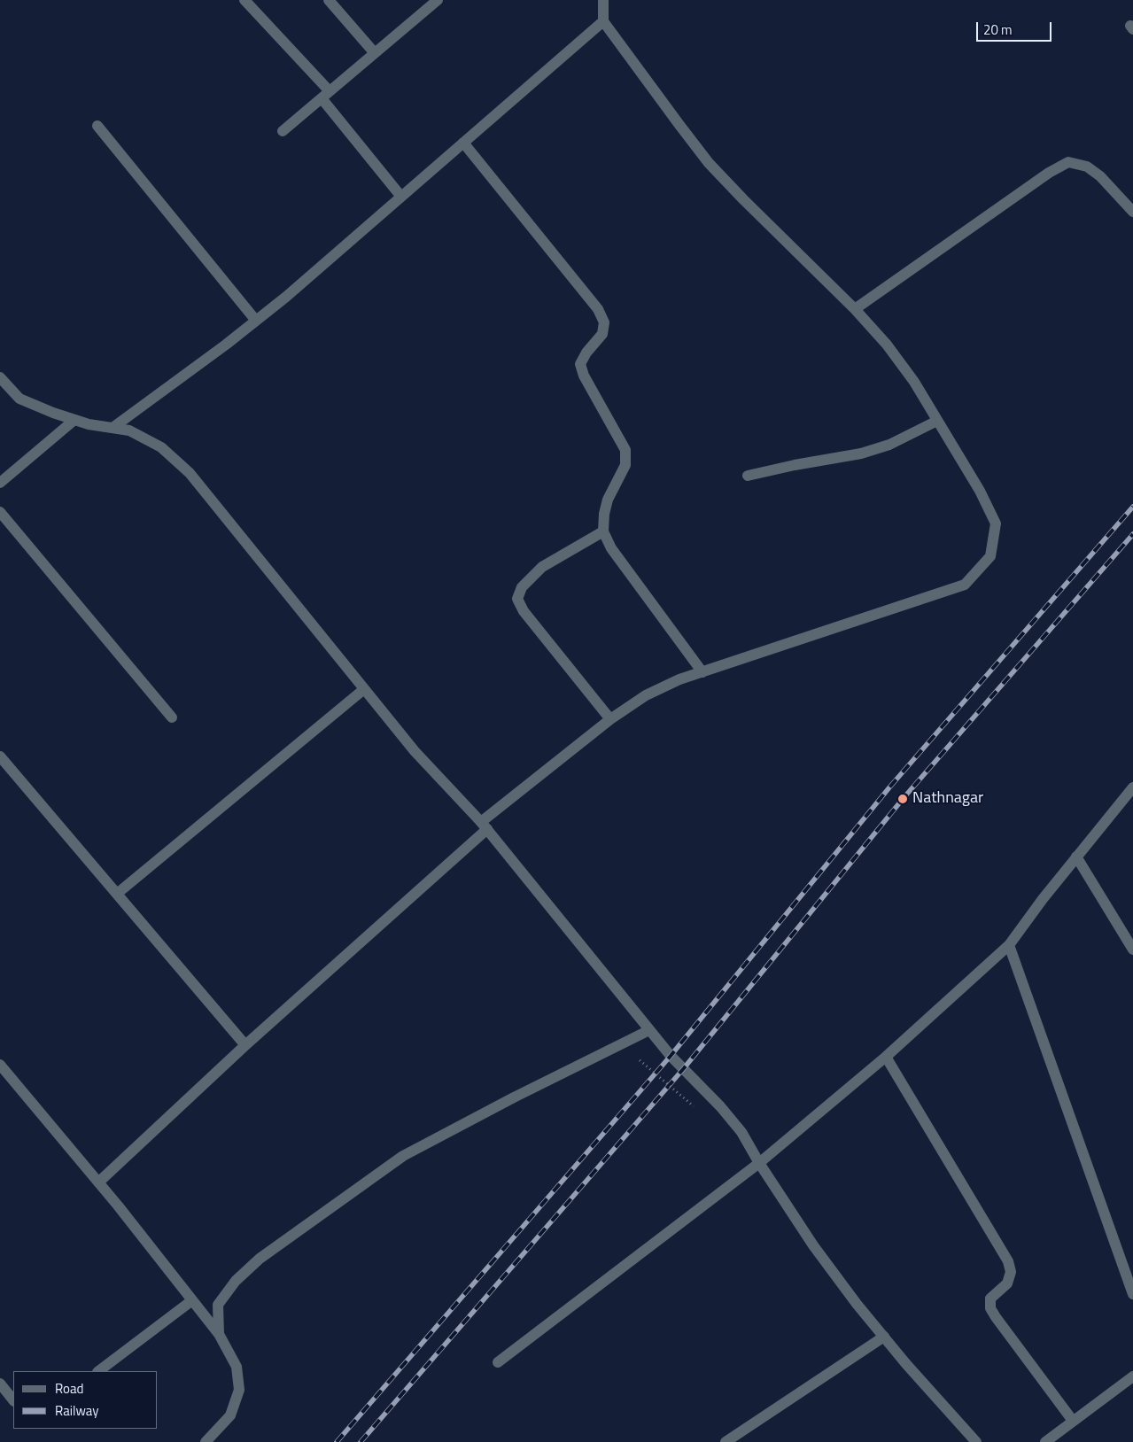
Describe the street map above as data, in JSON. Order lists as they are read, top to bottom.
{
  "places": ["Nathnagar"],
  "legend": ["Road", "Railway"],
  "scale_bar": "20 m"
}
